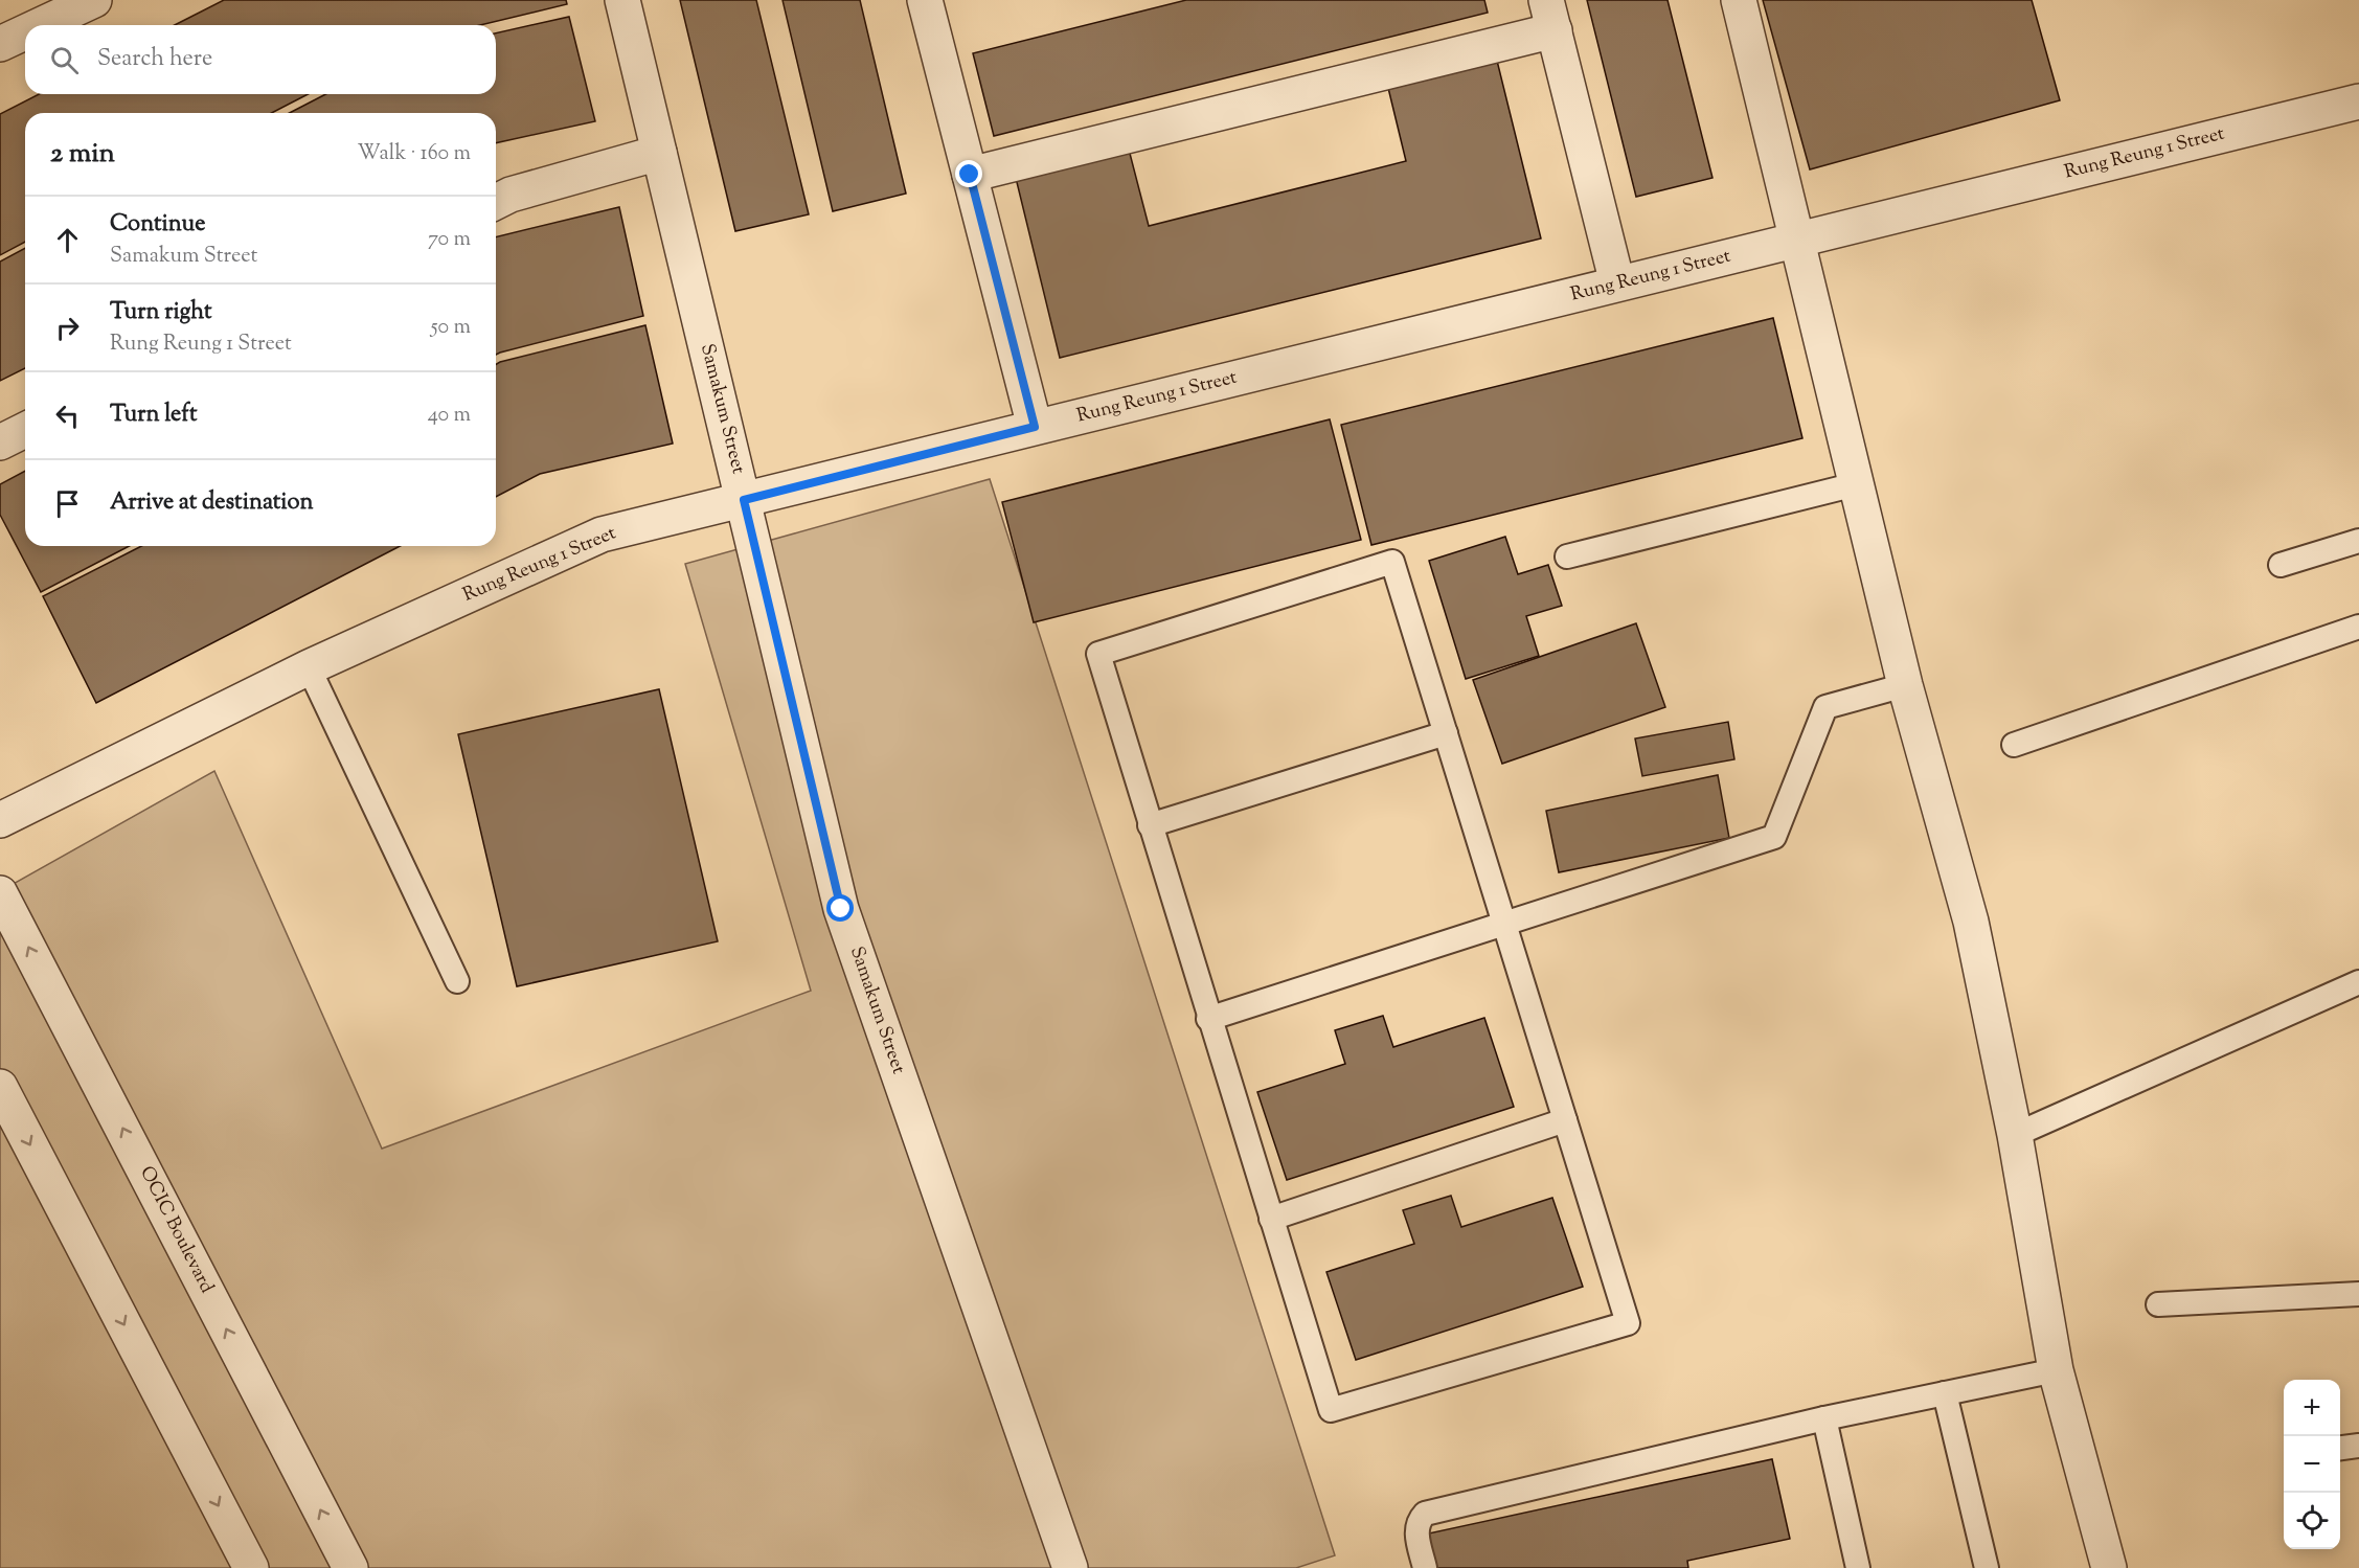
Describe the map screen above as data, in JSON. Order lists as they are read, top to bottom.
{
  "streets": {
    "street": ["Rung Reung 1 Street", "Samakum Street", "OCIC Boulevard"]
  },
  "crossings": [
    ["Rung Reung 1 Street", "Samakum Street"]
  ],
  "page": {
    "search": "Search here",
    "heading": ["2 min", "Walk · 160 m"],
    "list": [
      ["Continue", "Samakum Street", "70 m"],
      ["Turn right", "Rung Reung 1 Street", "50 m"],
      ["Turn left", "40 m"],
      "Arrive at destination"
    ],
    "map_buttons": ["+", "−"]
  }
}
